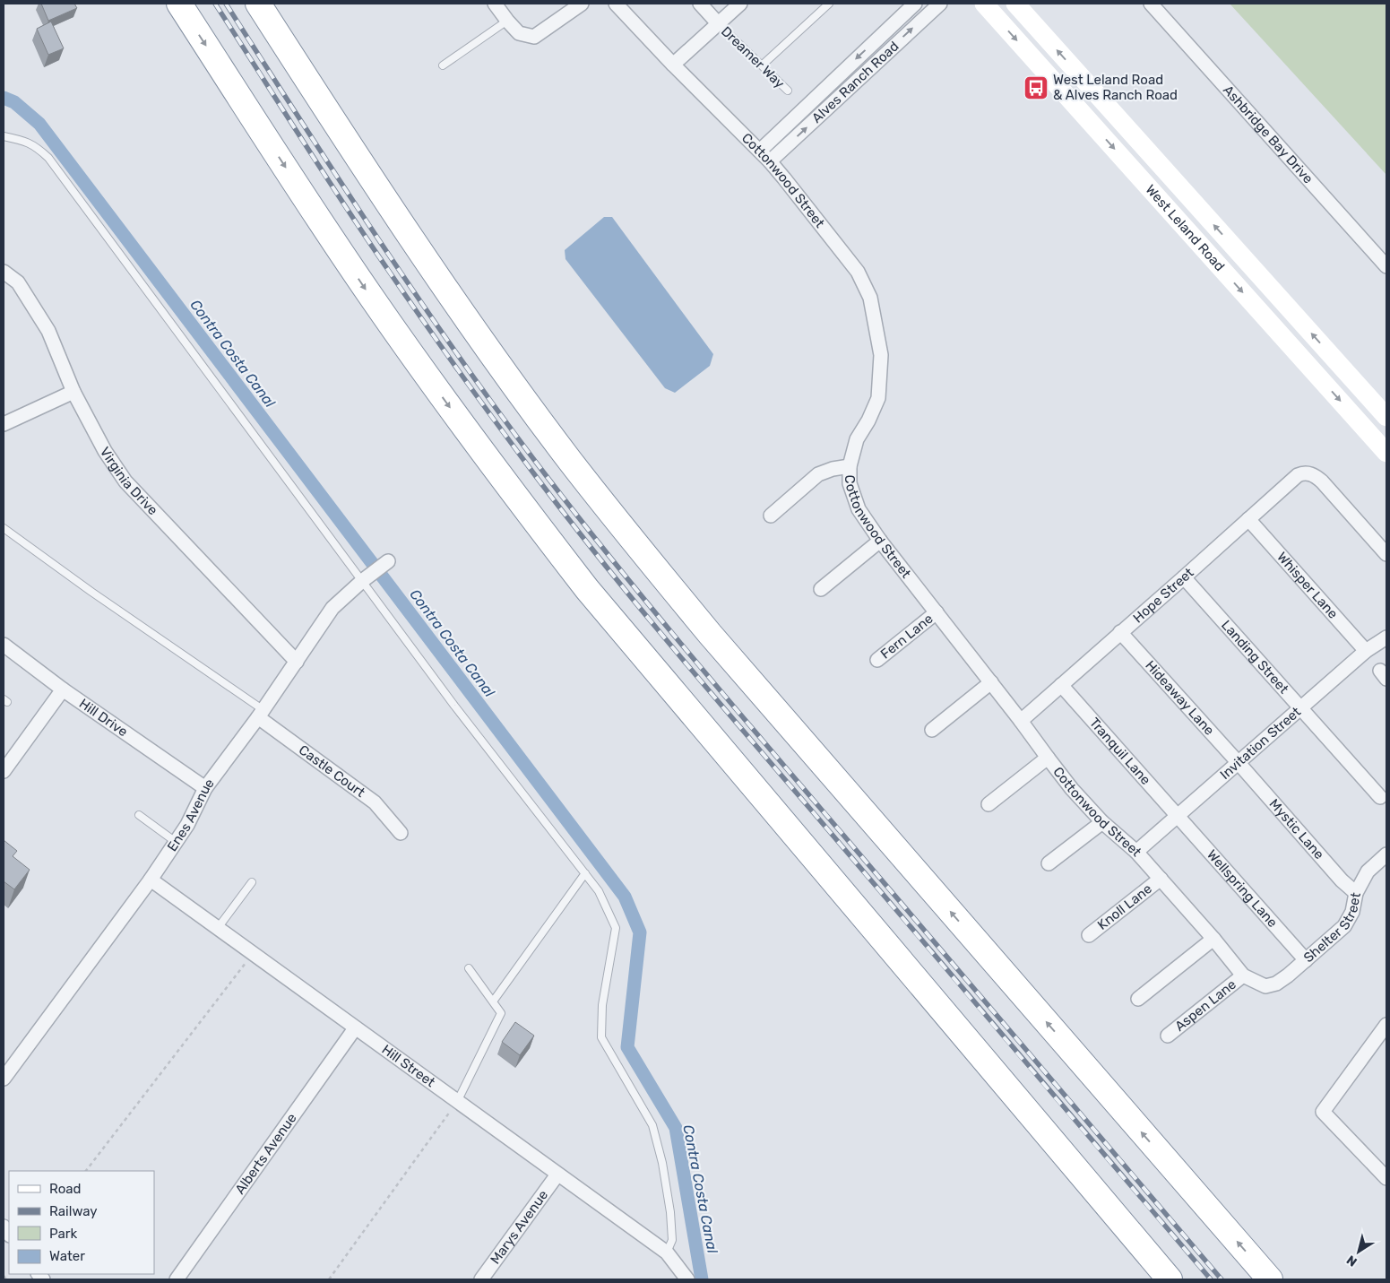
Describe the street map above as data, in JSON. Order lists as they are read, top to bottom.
{
  "streets": {
    "main road": ["West Leland Road"],
    "street": [
      "Alves Ranch Road",
      "Ashbridge Bay Drive",
      "Cottonwood Street",
      "Virginia Drive",
      "Whisper Lane",
      "Hope Street",
      "Fern Lane",
      "Landing Street",
      "Hideaway Lane",
      "Hill Drive",
      "Invitation Street",
      "Tranquil Lane",
      "Castle Court",
      "Enes Avenue",
      "Mystic Lane",
      "Wellspring Lane",
      "Knoll Lane",
      "Shelter Street",
      "Aspen Lane",
      "Hill Street",
      "Alberts Avenue",
      "Marys Avenue"
    ],
    "lane": ["Dreamer Way"]
  },
  "crossings": [
    ["Alves Ranch Road", "Cottonwood Street"],
    ["Cottonwood Street", "Hope Street"],
    ["Cottonwood Street", "Fern Lane"],
    ["Cottonwood Street", "Invitation Street"],
    ["Cottonwood Street", "Knoll Lane"],
    ["Cottonwood Street", "Shelter Street"],
    ["Cottonwood Street", "Aspen Lane"],
    ["Virginia Drive", "Enes Avenue"],
    ["Whisper Lane", "Hope Street"],
    ["Whisper Lane", "Invitation Street"],
    ["Hope Street", "Landing Street"],
    ["Hope Street", "Hideaway Lane"],
    ["Hope Street", "Tranquil Lane"],
    ["Landing Street", "Invitation Street"],
    ["Hideaway Lane", "Invitation Street"],
    ["Hideaway Lane", "Mystic Lane"],
    ["Hill Drive", "Enes Avenue"],
    ["Invitation Street", "Tranquil Lane"],
    ["Invitation Street", "Mystic Lane"],
    ["Invitation Street", "Wellspring Lane"],
    ["Tranquil Lane", "Wellspring Lane"],
    ["Castle Court", "Enes Avenue"],
    ["Enes Avenue", "Hill Street"],
    ["Mystic Lane", "Shelter Street"],
    ["Wellspring Lane", "Shelter Street"],
    ["Hill Street", "Alberts Avenue"],
    ["Hill Street", "Marys Avenue"]
  ],
  "water": ["Contra Costa Canal"],
  "places": {
    "bus stop": ["West Leland Road & Alves Ranch Road"]
  },
  "legend": [
    "Road",
    "Railway",
    "Park",
    "Water"
  ],
  "north": "bottom left"
}
